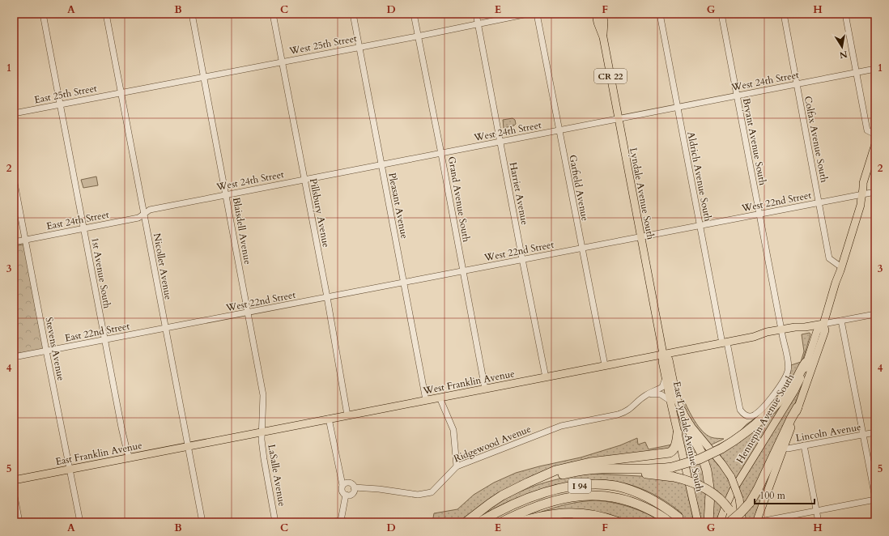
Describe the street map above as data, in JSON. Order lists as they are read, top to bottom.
{
  "streets": {
    "highway": ["I 94"],
    "main road": [
      "CR 22",
      "Lyndale Avenue South",
      "West Franklin Avenue",
      "Hennepin Avenue South",
      "East Lyndale Avenue South",
      "East Franklin Avenue"
    ],
    "street": [
      "West 25th Street",
      "West 24th Street",
      "East 25th Street",
      "Colfax Avenue South",
      "Bryant Avenue South",
      "Aldrich Avenue South",
      "Garfield Avenue",
      "Harriet Avenue",
      "Grand Avenue South",
      "West 22nd Street",
      "Pleasant Avenue",
      "Pillsbury Avenue",
      "East 24th Street",
      "Blaisdell Avenue",
      "Nicollet Avenue",
      "1st Avenue South",
      "East 22nd Street",
      "Stevens Avenue",
      "Lincoln Avenue",
      "Ridgewood Avenue",
      "LaSalle Avenue"
    ]
  },
  "crossings": [
    ["West 25th Street", "East 25th Street"],
    ["West 25th Street", "Harriet Avenue"],
    ["West 25th Street", "Grand Avenue South"],
    ["West 25th Street", "Pleasant Avenue"],
    ["West 25th Street", "Pillsbury Avenue"],
    ["West 25th Street", "Blaisdell Avenue"],
    ["West 25th Street", "Nicollet Avenue"],
    ["West 24th Street", "Colfax Avenue South"],
    ["West 24th Street", "Bryant Avenue South"],
    ["West 24th Street", "Aldrich Avenue South"],
    ["West 24th Street", "Garfield Avenue"],
    ["West 24th Street", "Harriet Avenue"],
    ["West 24th Street", "Lyndale Avenue South"],
    ["West 24th Street", "Grand Avenue South"],
    ["West 24th Street", "Pleasant Avenue"],
    ["West 24th Street", "Pillsbury Avenue"],
    ["West 24th Street", "East 24th Street"],
    ["West 24th Street", "Blaisdell Avenue"],
    ["West 24th Street", "Nicollet Avenue"],
    ["East 25th Street", "Nicollet Avenue"],
    ["East 25th Street", "1st Avenue South"],
    ["Colfax Avenue South", "West 22nd Street"],
    ["Colfax Avenue South", "Hennepin Avenue South"],
    ["Bryant Avenue South", "Aldrich Avenue South"],
    ["Bryant Avenue South", "West 22nd Street"],
    ["Bryant Avenue South", "West Franklin Avenue"],
    ["Aldrich Avenue South", "West 22nd Street"],
    ["Aldrich Avenue South", "West Franklin Avenue"],
    ["Garfield Avenue", "West 22nd Street"],
    ["Garfield Avenue", "West Franklin Avenue"],
    ["Harriet Avenue", "West 22nd Street"],
    ["Harriet Avenue", "West Franklin Avenue"],
    ["Lyndale Avenue South", "West 22nd Street"],
    ["Lyndale Avenue South", "West Franklin Avenue"],
    ["Lyndale Avenue South", "East Lyndale Avenue South"],
    ["Grand Avenue South", "West 22nd Street"],
    ["Grand Avenue South", "West Franklin Avenue"],
    ["West 22nd Street", "Pleasant Avenue"],
    ["West 22nd Street", "Pillsbury Avenue"],
    ["West 22nd Street", "Blaisdell Avenue"],
    ["West 22nd Street", "Nicollet Avenue"],
    ["West 22nd Street", "East 22nd Street"],
    ["West 22nd Street", "Hennepin Avenue South"],
    ["Pleasant Avenue", "West Franklin Avenue"],
    ["Pillsbury Avenue", "West Franklin Avenue"],
    ["East 24th Street", "Nicollet Avenue"],
    ["East 24th Street", "1st Avenue South"],
    ["East 24th Street", "Stevens Avenue"],
    ["Blaisdell Avenue", "West Franklin Avenue"],
    ["Blaisdell Avenue", "LaSalle Avenue"],
    ["Nicollet Avenue", "East 22nd Street"],
    ["Nicollet Avenue", "West Franklin Avenue"],
    ["Nicollet Avenue", "East Franklin Avenue"],
    ["1st Avenue South", "East 22nd Street"],
    ["1st Avenue South", "East Franklin Avenue"],
    ["East 22nd Street", "Stevens Avenue"],
    ["Stevens Avenue", "East Franklin Avenue"],
    ["West Franklin Avenue", "Hennepin Avenue South"],
    ["West Franklin Avenue", "East Lyndale Avenue South"],
    ["West Franklin Avenue", "East Franklin Avenue"],
    ["West Franklin Avenue", "LaSalle Avenue"],
    ["Hennepin Avenue South", "Lincoln Avenue"],
    ["East Lyndale Avenue South", "Ridgewood Avenue"]
  ],
  "scale_bar": "100 m",
  "north": "bottom",
  "grid": {
    "columns": [
      "A",
      "B",
      "C",
      "D",
      "E",
      "F",
      "G",
      "H"
    ],
    "rows": [
      "1",
      "2",
      "3",
      "4",
      "5"
    ]
  }
}
